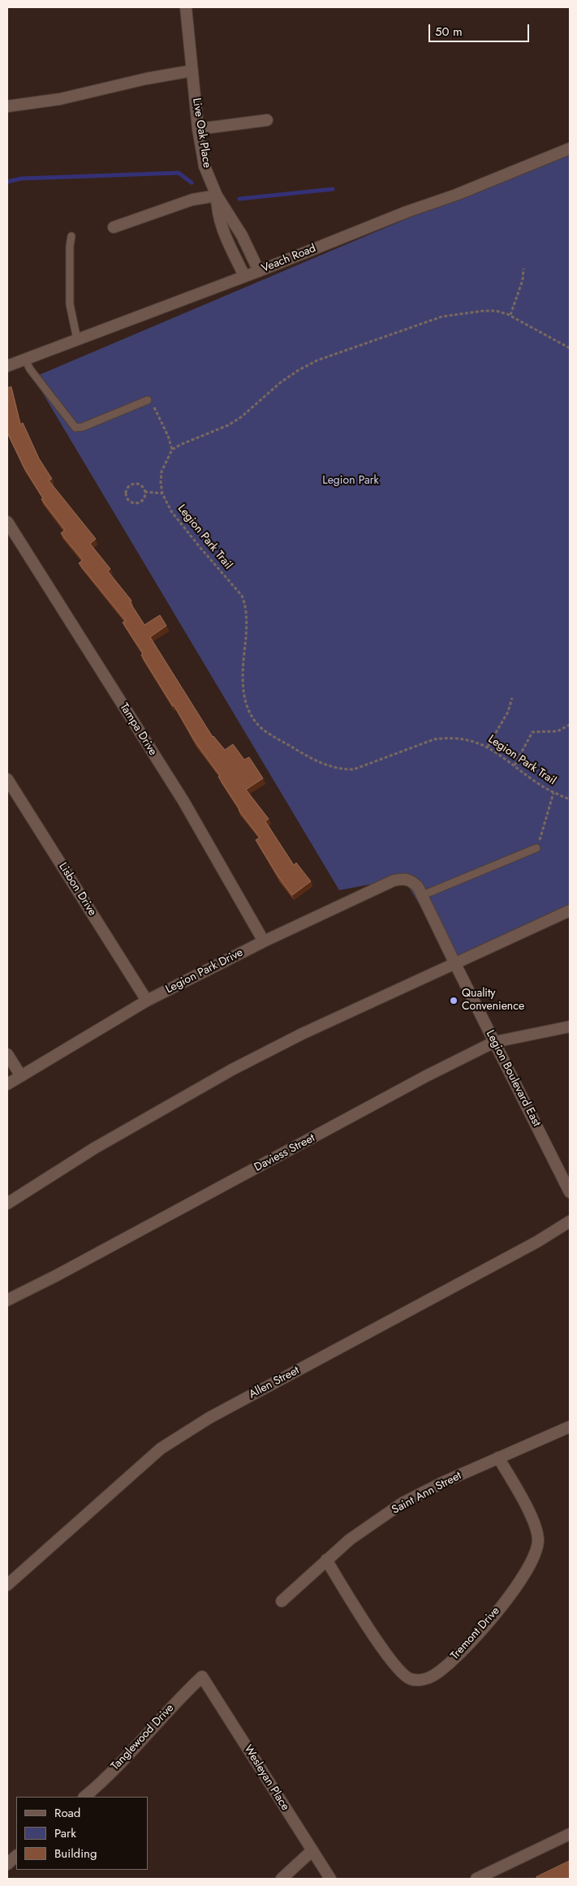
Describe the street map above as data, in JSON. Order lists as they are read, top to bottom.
{
  "streets": {
    "street": [
      "Live Oak Place",
      "Veach Road",
      "Tampa Drive",
      "Lisbon Drive",
      "Legion Park Drive",
      "Legion Boulevard East",
      "Daviess Street",
      "Allen Street",
      "Saint Ann Street",
      "Tremont Drive",
      "Tanglewood Drive",
      "Wesleyan Place"
    ],
    "path": ["Legion Park Trail"]
  },
  "crossings": [
    ["Live Oak Place", "Veach Road"],
    ["Tampa Drive", "Legion Park Drive"],
    ["Lisbon Drive", "Legion Park Drive"],
    ["Legion Park Drive", "Legion Boulevard East"],
    ["Legion Boulevard East", "Daviess Street"],
    ["Saint Ann Street", "Tremont Drive"],
    ["Tanglewood Drive", "Wesleyan Place"]
  ],
  "parks": ["Legion Park"],
  "places": ["Quality Convenience"],
  "legend": ["Road", "Park", "Building"],
  "scale_bar": "50 m"
}
